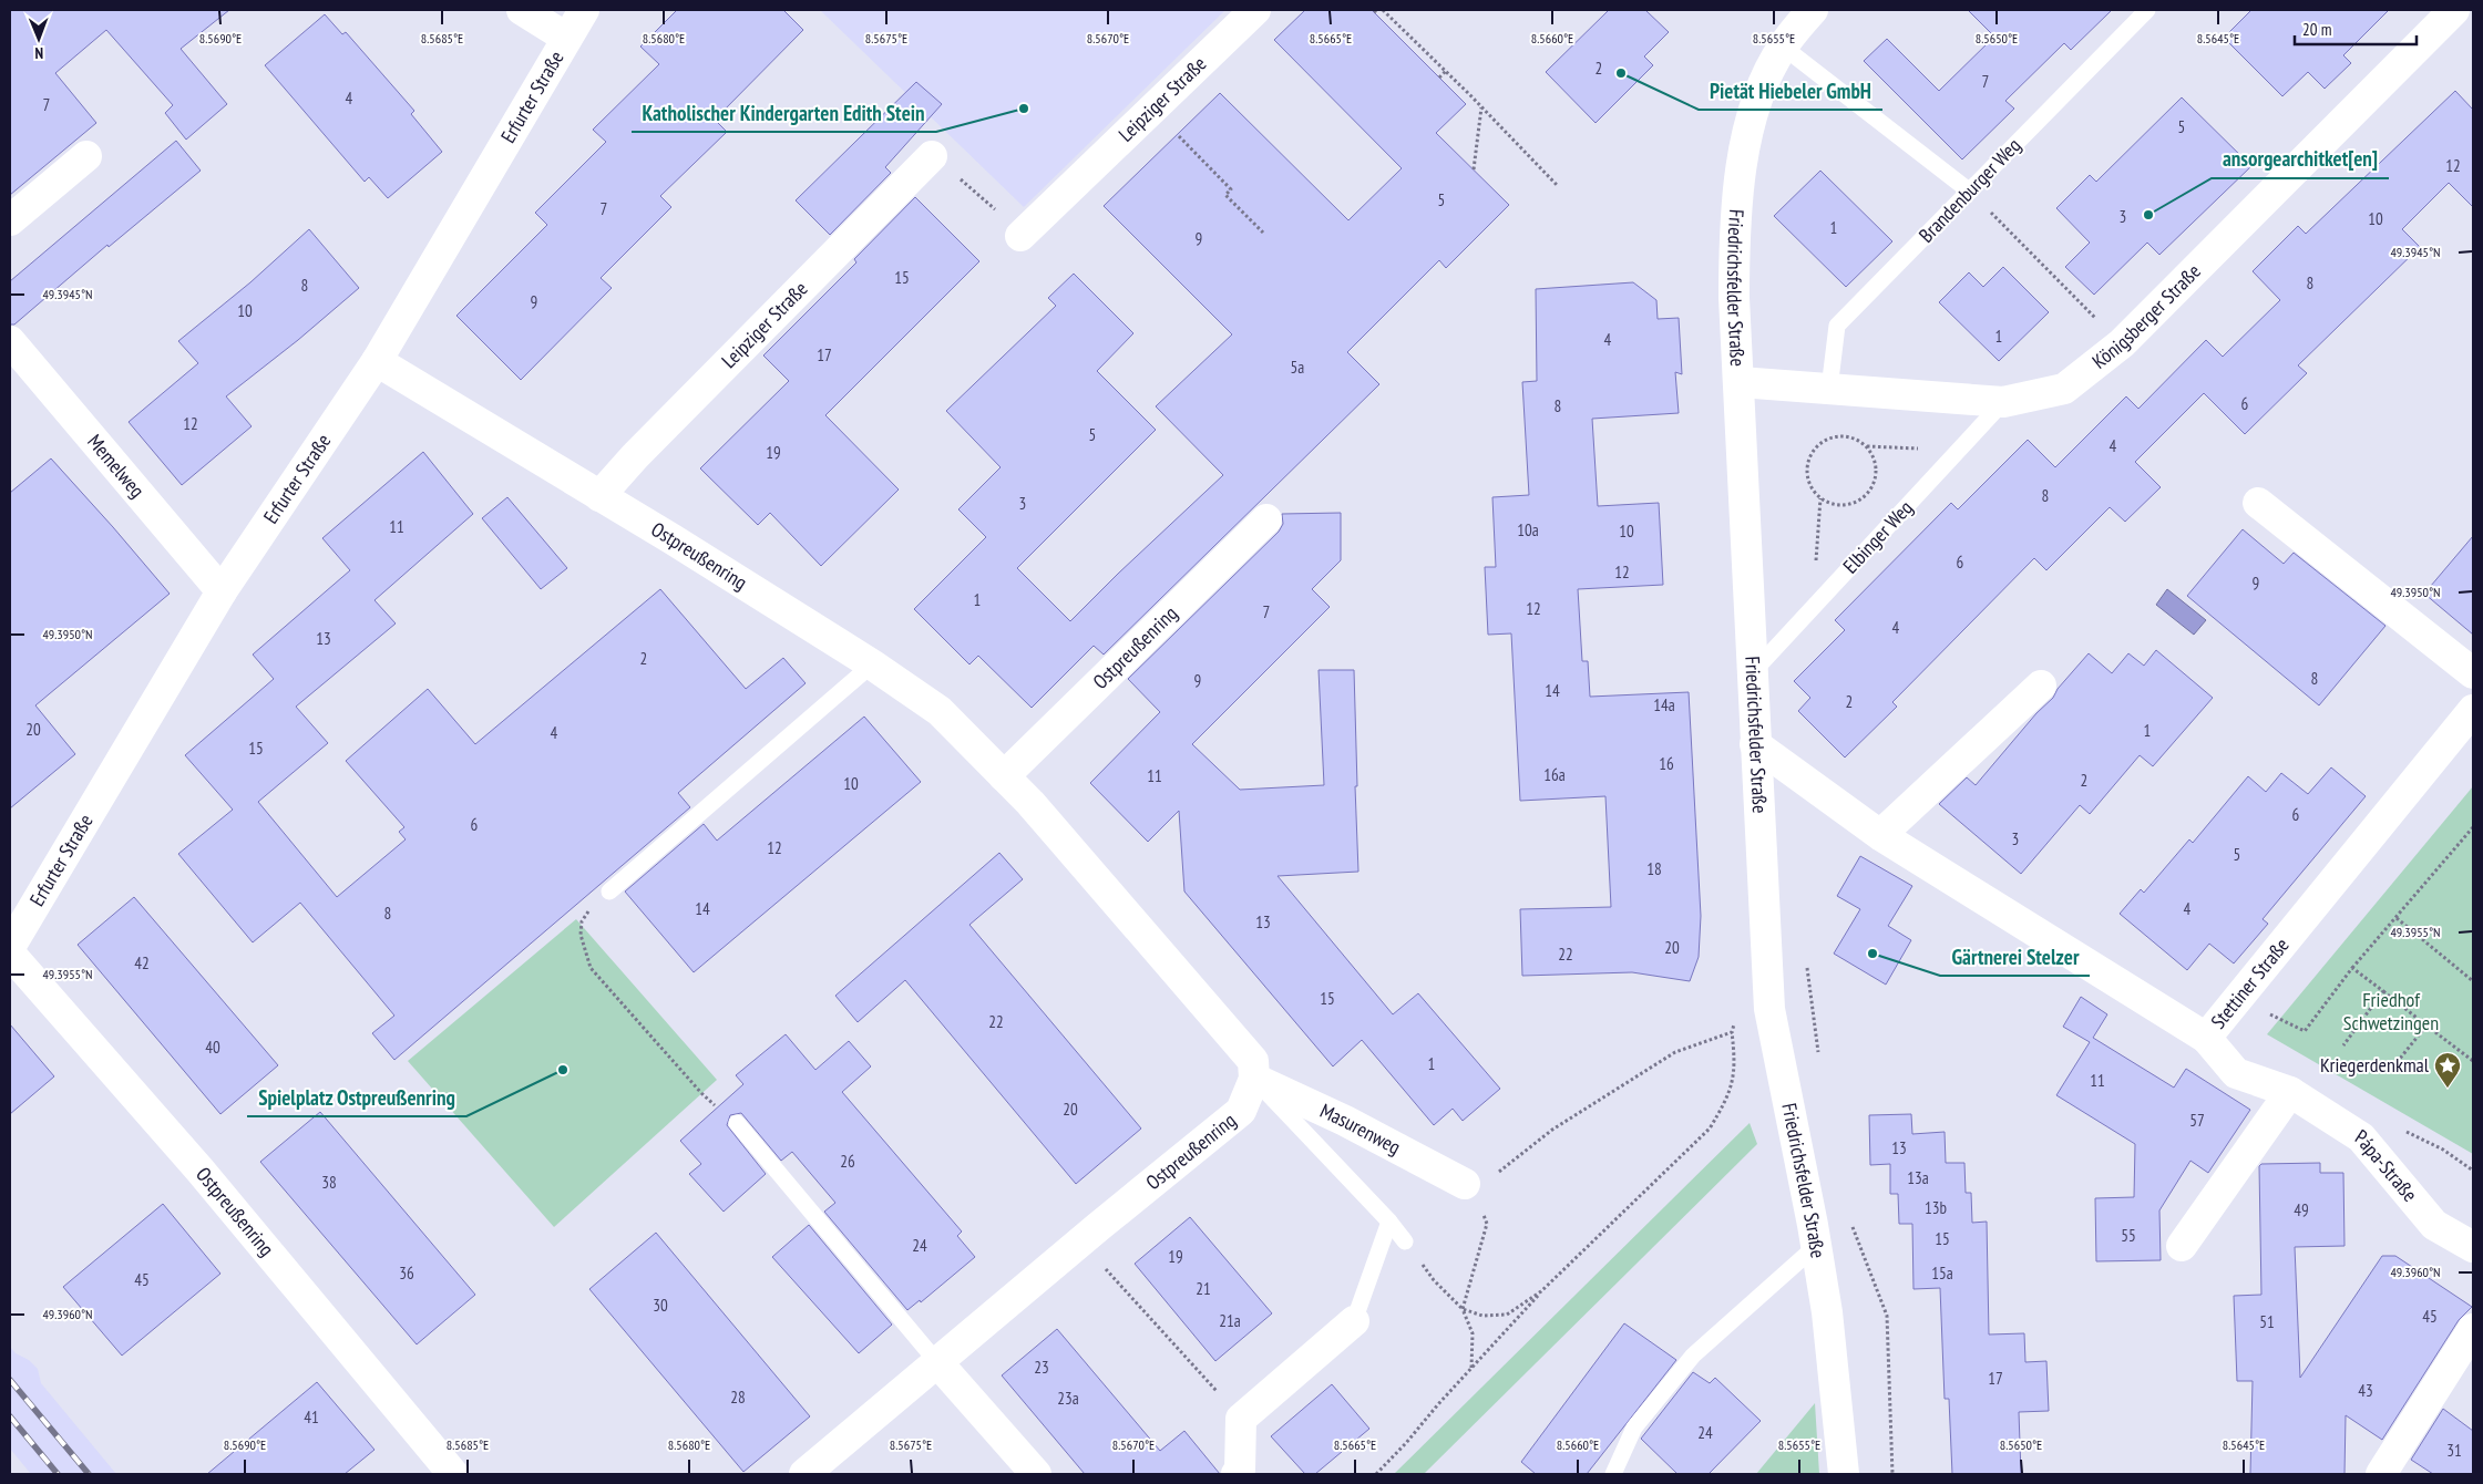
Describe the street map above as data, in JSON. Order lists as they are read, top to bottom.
{
  "streets": {
    "street": [
      "Erfurter Straße",
      "Leipziger Straße",
      "Friedrichsfelder Straße",
      "Königsberger Straße",
      "Memelweg",
      "Ostpreußenring",
      "Stettiner Straße",
      "Masurenweg",
      "Pápa-Straße"
    ],
    "lane": ["Brandenburger Weg", "Elbinger Weg"]
  },
  "crossings": [
    ["Erfurter Straße", "Memelweg"],
    ["Erfurter Straße", "Ostpreußenring"],
    ["Leipziger Straße", "Ostpreußenring"],
    ["Brandenburger Weg", "Königsberger Straße"],
    ["Friedrichsfelder Straße", "Königsberger Straße"],
    ["Friedrichsfelder Straße", "Elbinger Weg"],
    ["Friedrichsfelder Straße", "Stettiner Straße"],
    ["Königsberger Straße", "Elbinger Weg"],
    ["Ostpreußenring", "Masurenweg"],
    ["Stettiner Straße", "Pápa-Straße"]
  ],
  "parks": ["Friedhof Schwetzingen"],
  "places": {
    "other": [
      "Pietät Hiebeler GmbH",
      "Katholischer Kindergarten Edith Stein",
      "ansorgearchitket[en]",
      "Gärtnerei Stelzer",
      "Spielplatz Ostpreußenring"
    ],
    "place": ["Kriegerdenkmal"]
  },
  "house_numbers": [
    "2",
    "7",
    "4",
    "7",
    "5",
    "12",
    "5",
    "7",
    "3",
    "10",
    "1",
    "9",
    "15",
    "8",
    "8",
    "9",
    "10",
    "1",
    "4",
    "17",
    "5a",
    "6",
    "8",
    "12",
    "5",
    "4",
    "19",
    "8",
    "3",
    "11",
    "10a",
    "10",
    "6",
    "12",
    "9",
    "1",
    "12",
    "7",
    "4",
    "13",
    "2",
    "8",
    "9",
    "14",
    "2",
    "14a",
    "20",
    "1",
    "4",
    "15",
    "16",
    "16a",
    "11",
    "2",
    "10",
    "6",
    "6",
    "3",
    "12",
    "5",
    "18",
    "14",
    "4",
    "8",
    "13",
    "20",
    "22",
    "42",
    "15",
    "22",
    "40",
    "1",
    "11",
    "20",
    "57",
    "13",
    "26",
    "13a",
    "38",
    "13b",
    "49",
    "55",
    "15",
    "24",
    "19",
    "36",
    "15a",
    "45",
    "21",
    "30",
    "45",
    "21a",
    "51",
    "23",
    "17",
    "43",
    "28",
    "23a",
    "41",
    "24",
    "31"
  ],
  "scale_bar": "20 m",
  "north": "bottom",
  "coordinates": [
    "8.5690°E",
    "8.5685°E",
    "8.5680°E",
    "8.5675°E",
    "8.5670°E",
    "8.5665°E",
    "8.5660°E",
    "8.5655°E",
    "8.5650°E",
    "8.5645°E",
    "49.3945°N",
    "49.3950°N",
    "49.3955°N",
    "49.3960°N"
  ]
}
